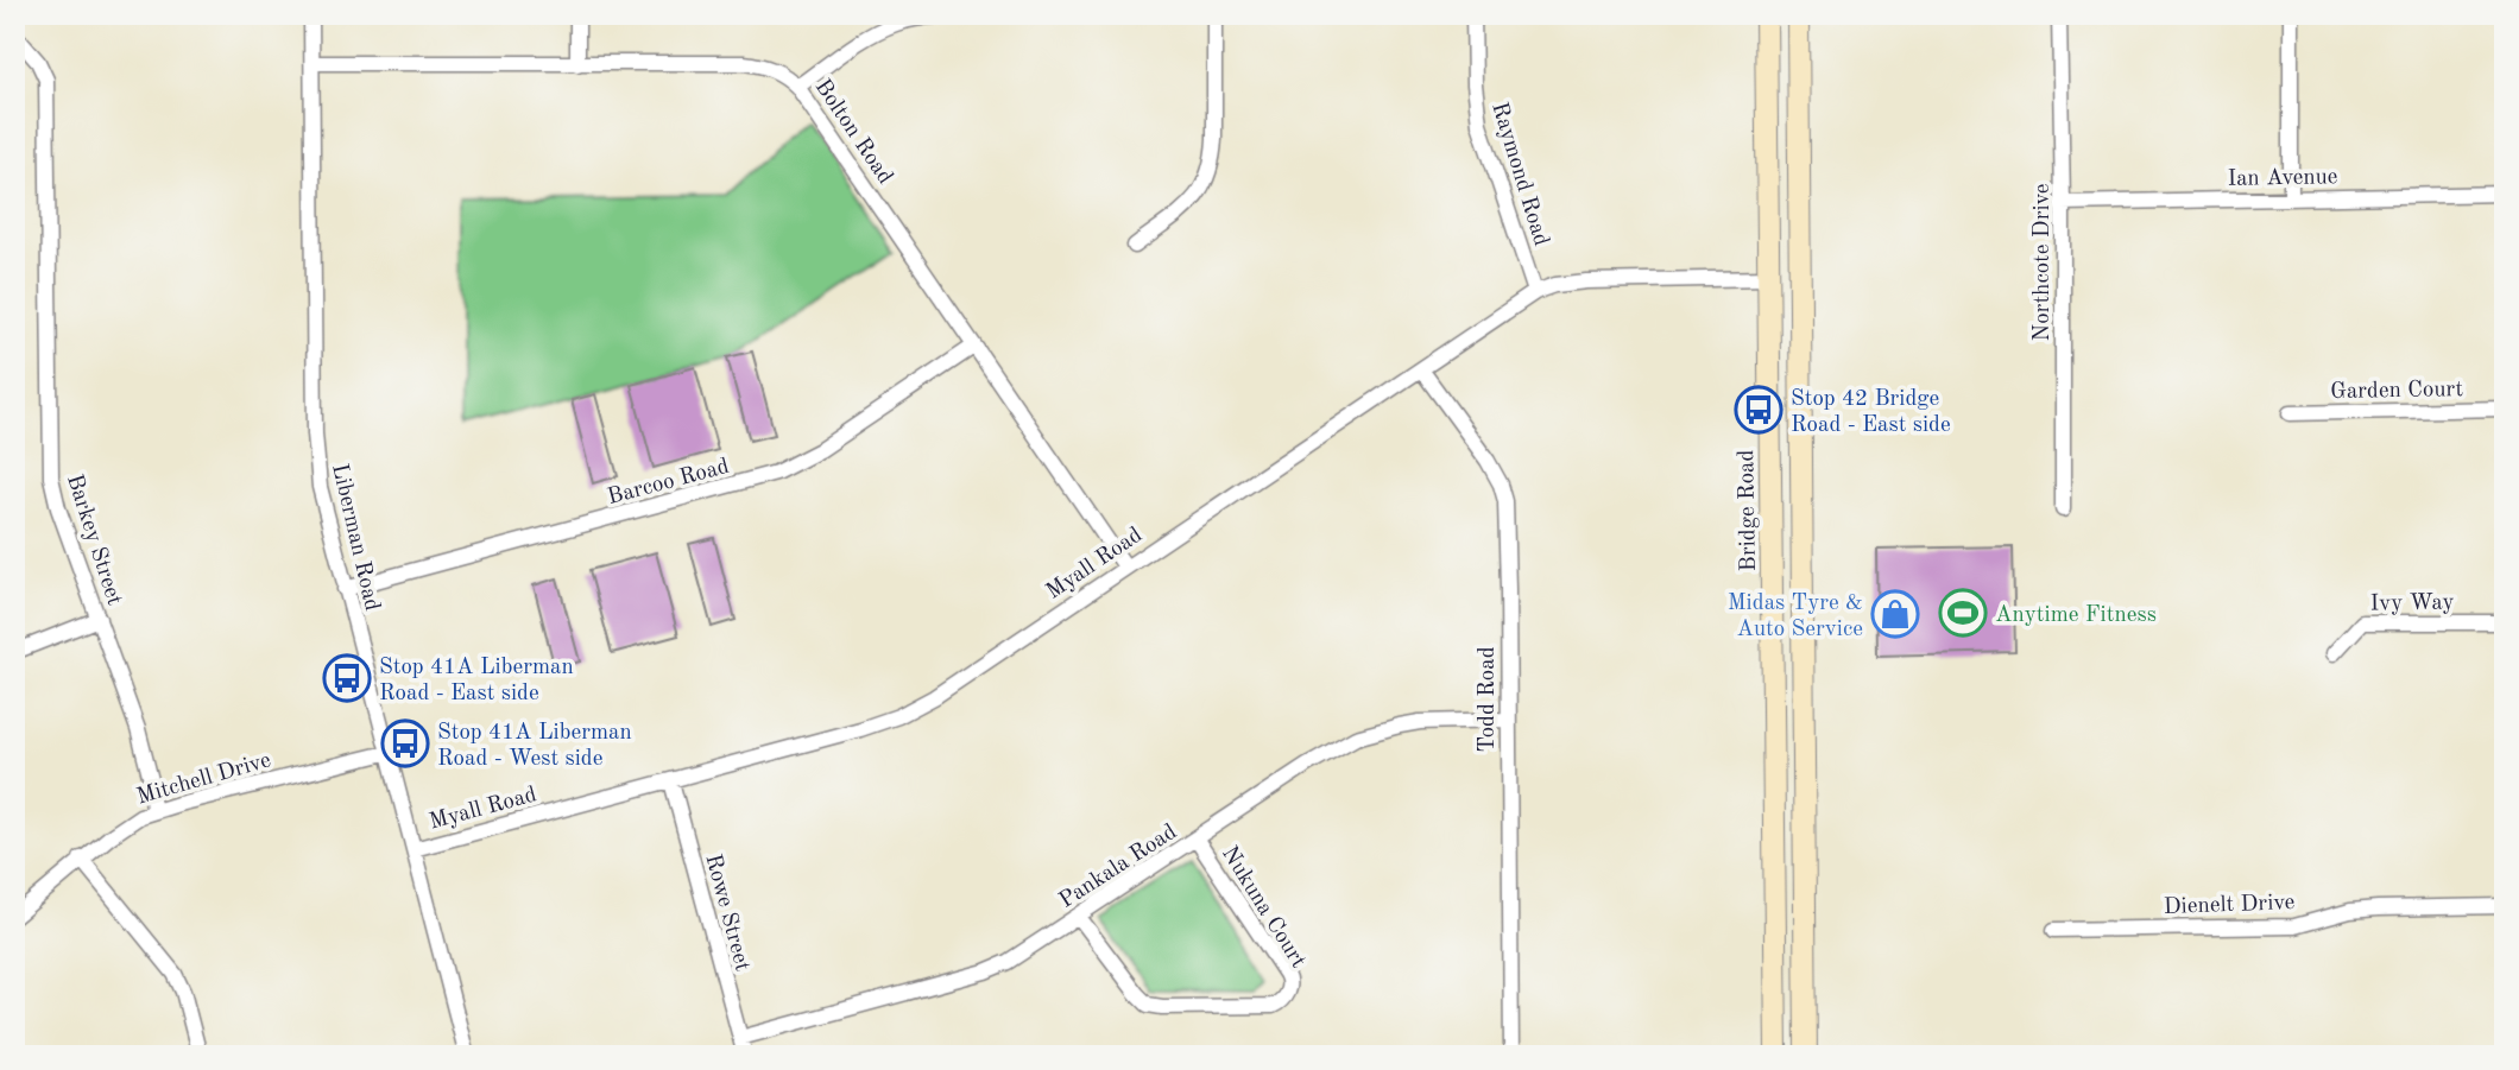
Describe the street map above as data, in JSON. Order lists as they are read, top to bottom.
{
  "streets": {
    "main road": ["Bridge Road"],
    "street": [
      "Bolton Road",
      "Raymond Road",
      "Ian Avenue",
      "Northcote Drive",
      "Garden Court",
      "Barcoo Road",
      "Liberman Road",
      "Barkey Street",
      "Myall Road",
      "Ivy Way",
      "Todd Road",
      "Mitchell Drive",
      "Pankala Road",
      "Dienelt Drive",
      "Nukuna Court",
      "Rowe Street"
    ]
  },
  "crossings": [
    ["Bolton Road", "Barcoo Road"],
    ["Bolton Road", "Liberman Road"],
    ["Bolton Road", "Myall Road"],
    ["Raymond Road", "Myall Road"],
    ["Ian Avenue", "Northcote Drive"],
    ["Barcoo Road", "Liberman Road"],
    ["Bridge Road", "Myall Road"],
    ["Liberman Road", "Myall Road"],
    ["Liberman Road", "Mitchell Drive"],
    ["Barkey Street", "Mitchell Drive"],
    ["Myall Road", "Todd Road"],
    ["Myall Road", "Rowe Street"],
    ["Todd Road", "Pankala Road"],
    ["Pankala Road", "Nukuna Court"],
    ["Pankala Road", "Rowe Street"]
  ],
  "places": {
    "bus stop": ["Stop 42 Bridge Road - East side", "Stop 41A Liberman Road - East side", "Stop 41A Liberman Road - West side"],
    "sports": ["Anytime Fitness"],
    "shop": ["Midas Tyre & Auto Service"]
  }
}
